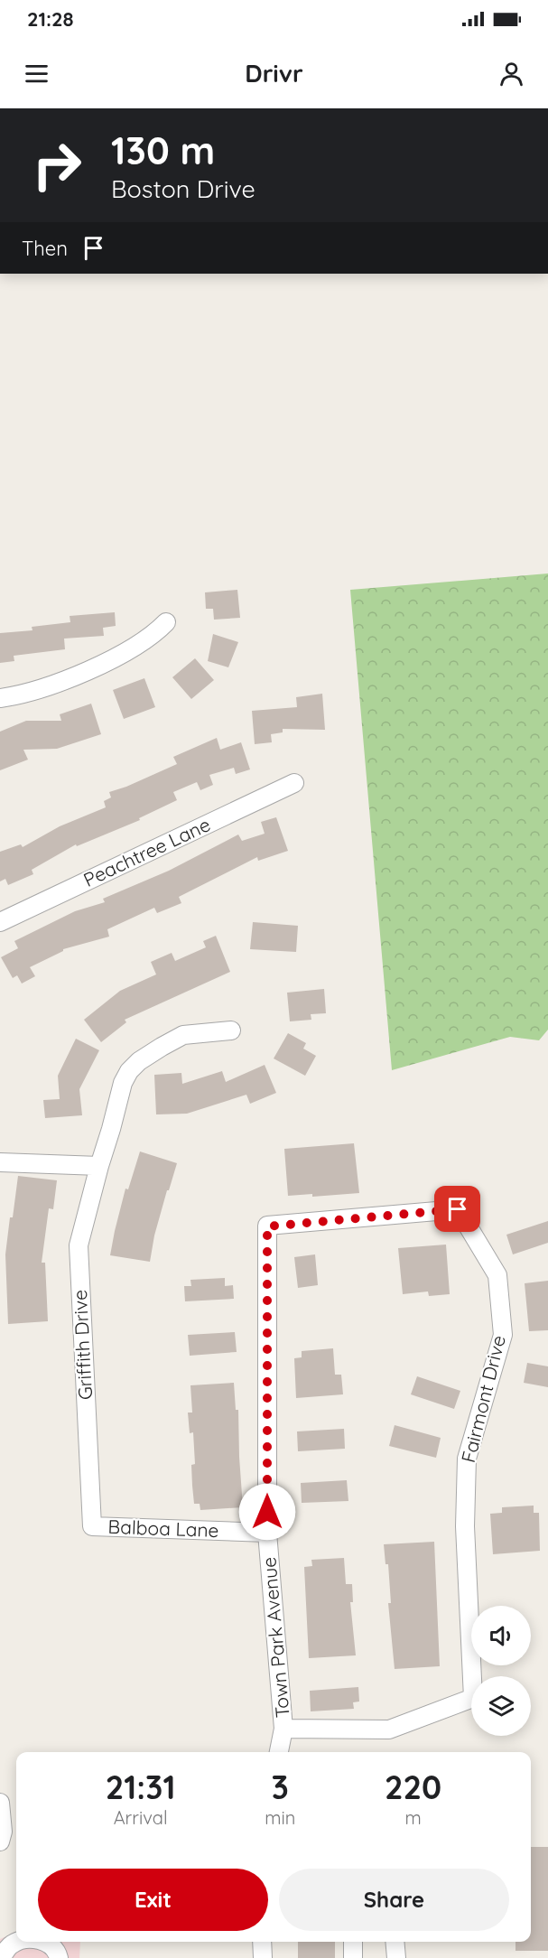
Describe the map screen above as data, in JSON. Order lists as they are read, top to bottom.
{
  "streets": {
    "street": [
      "Peachtree Lane",
      "Griffith Drive",
      "Fairmont Drive",
      "Balboa Lane",
      "Town Park Avenue"
    ]
  },
  "crossings": [
    ["Griffith Drive", "Balboa Lane"],
    ["Fairmont Drive", "Town Park Avenue"],
    ["Balboa Lane", "Town Park Avenue"]
  ],
  "page": {
    "status": "21:28",
    "header": "Drivr",
    "turn": ["130 m", "Boston Drive"],
    "then": "Then",
    "eta": [
      "21:31",
      "Arrival",
      "3",
      "min",
      "220",
      "m"
    ],
    "buttons": ["Exit", "Share"]
  }
}
